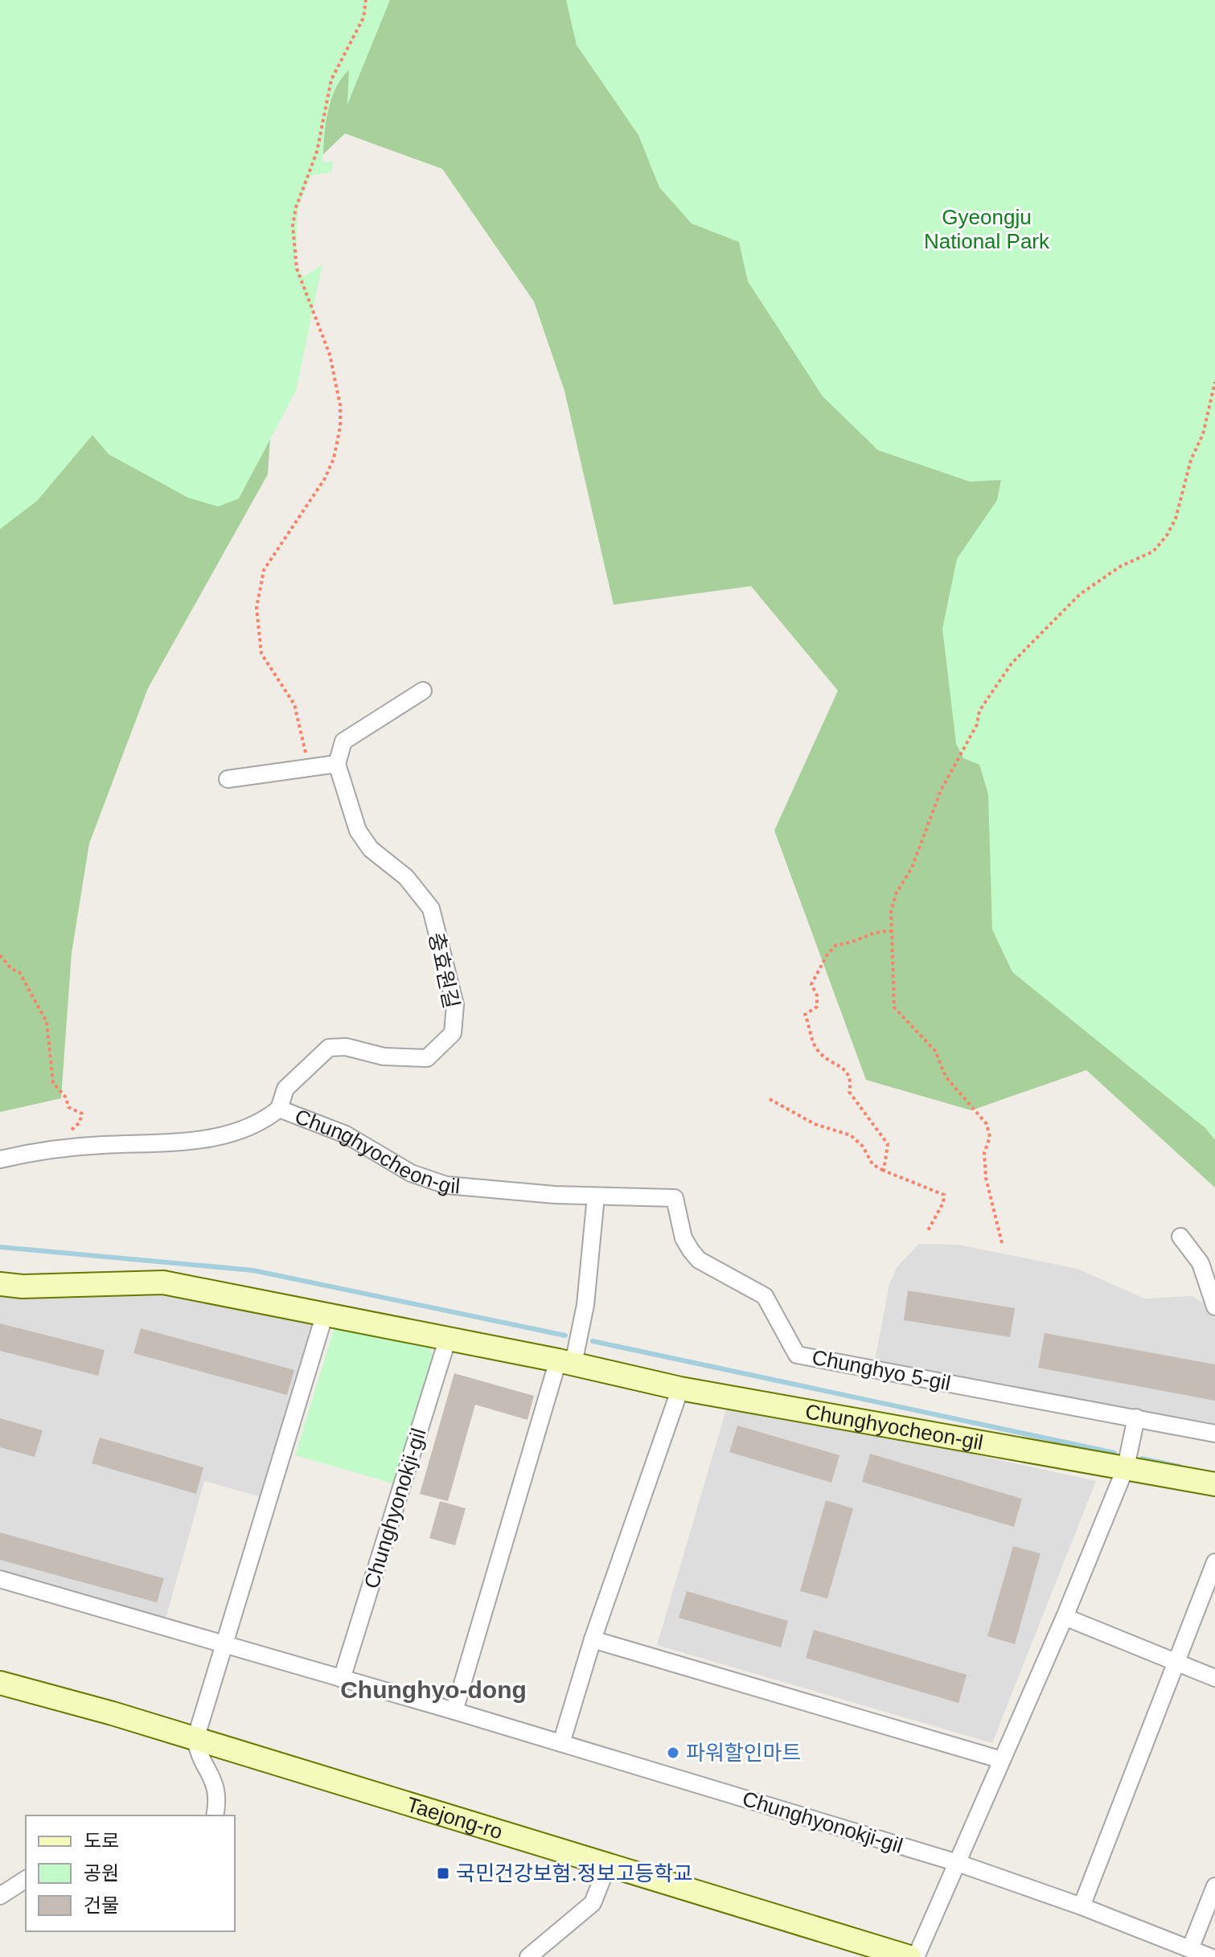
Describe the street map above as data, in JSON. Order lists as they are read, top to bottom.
{
  "streets": {
    "street": [
      "충효원길",
      "Chunghyocheon-gil",
      "Chunghyo 5-gil",
      "Chunghyonokji-gil",
      "Taejong-ro"
    ]
  },
  "crossings": [
    ["충효원길", "Chunghyocheon-gil"],
    ["Chunghyocheon-gil", "Chunghyo 5-gil"],
    ["Chunghyocheon-gil", "Chunghyonokji-gil"]
  ],
  "districts": ["Chunghyo-dong"],
  "parks": ["Gyeongju National Park"],
  "places": {
    "other": ["파워할인마트"],
    "transit": ["국민건강보험.정보고등학교"]
  },
  "legend": ["도로", "공원", "건물"]
}
